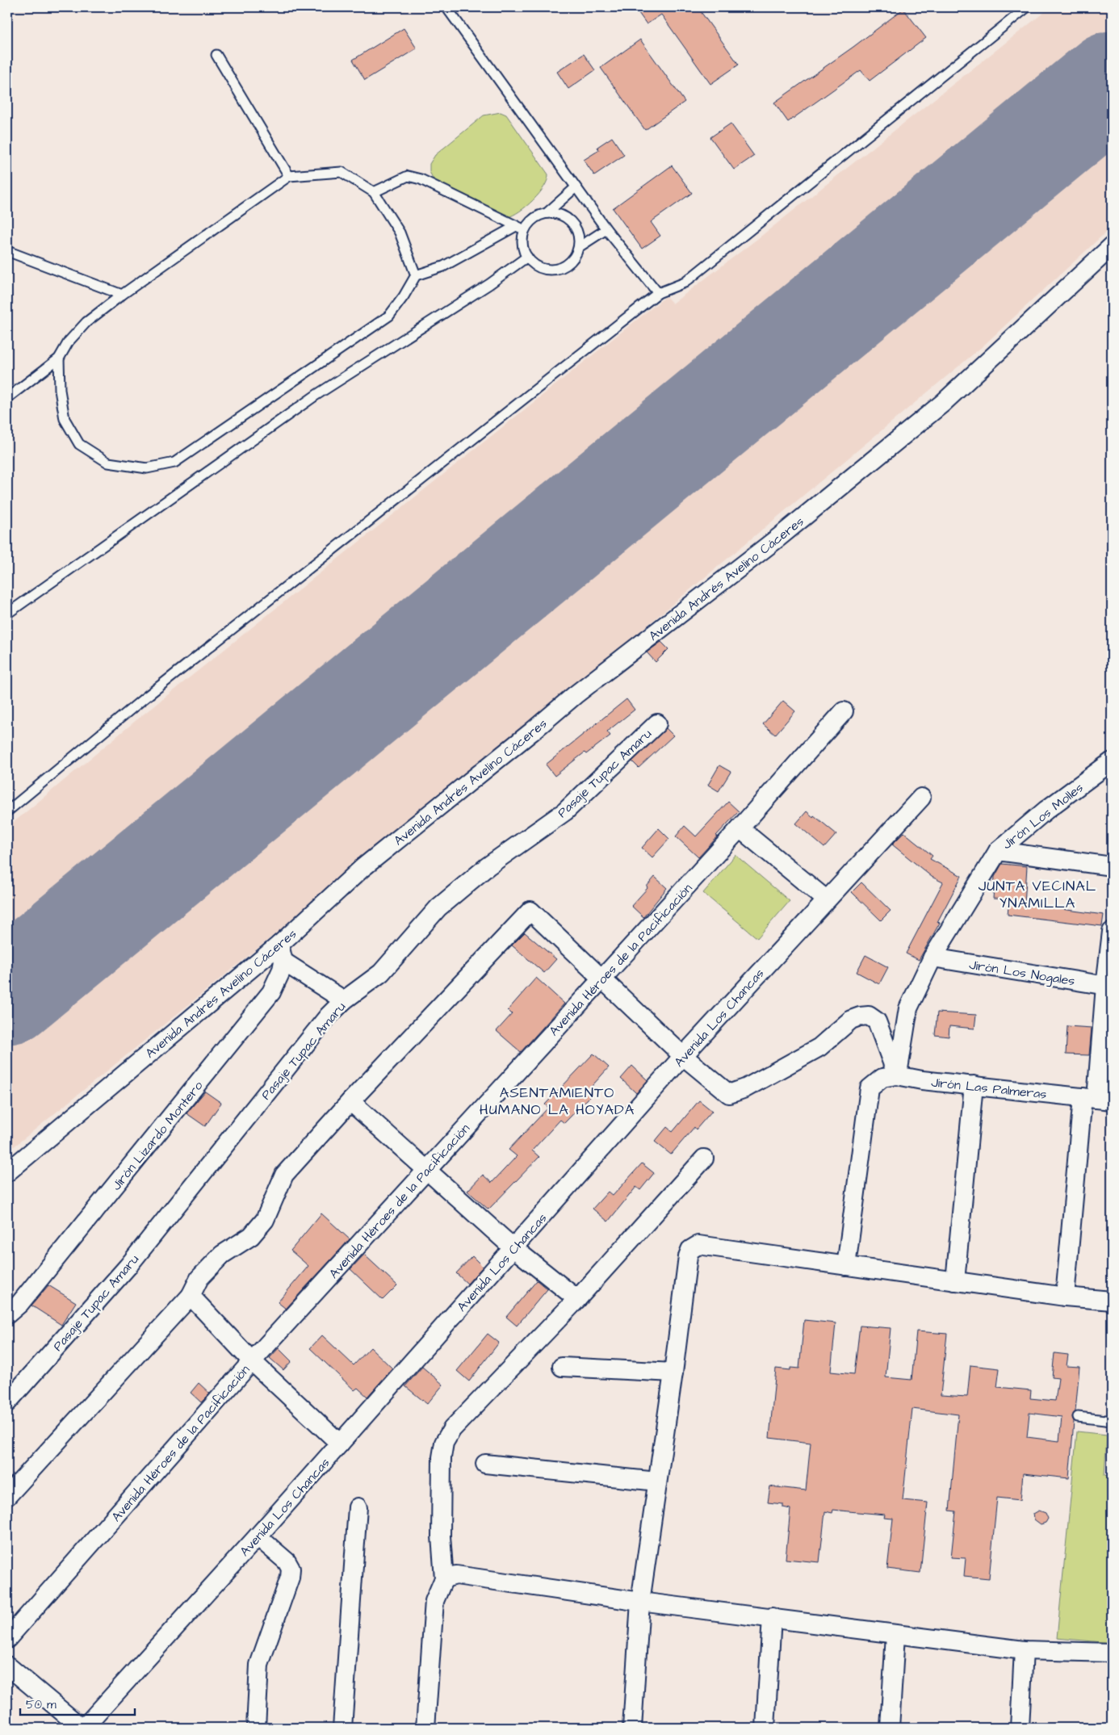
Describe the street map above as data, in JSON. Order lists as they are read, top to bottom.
{
  "streets": {
    "street": [
      "Avenida Andrés Avelino Cáceres",
      "Pasaje Tupac Amaru",
      "Jirón Los Molles",
      "Avenida Héroes de la Pacificación",
      "Jirón Los Nogales",
      "Avenida Los Chancas",
      "Jirón Las Palmeras",
      "Jirón Lizardo Montero"
    ]
  },
  "crossings": [
    ["Avenida Andrés Avelino Cáceres", "Jirón Lizardo Montero"],
    ["Jirón Los Molles", "Jirón Los Nogales"],
    ["Jirón Los Molles", "Jirón Las Palmeras"]
  ],
  "districts": ["JUNTA VECINAL YNAMILLA", "ASENTAMIENTO HUMANO LA HOYADA"],
  "scale_bar": "50 m"
}
